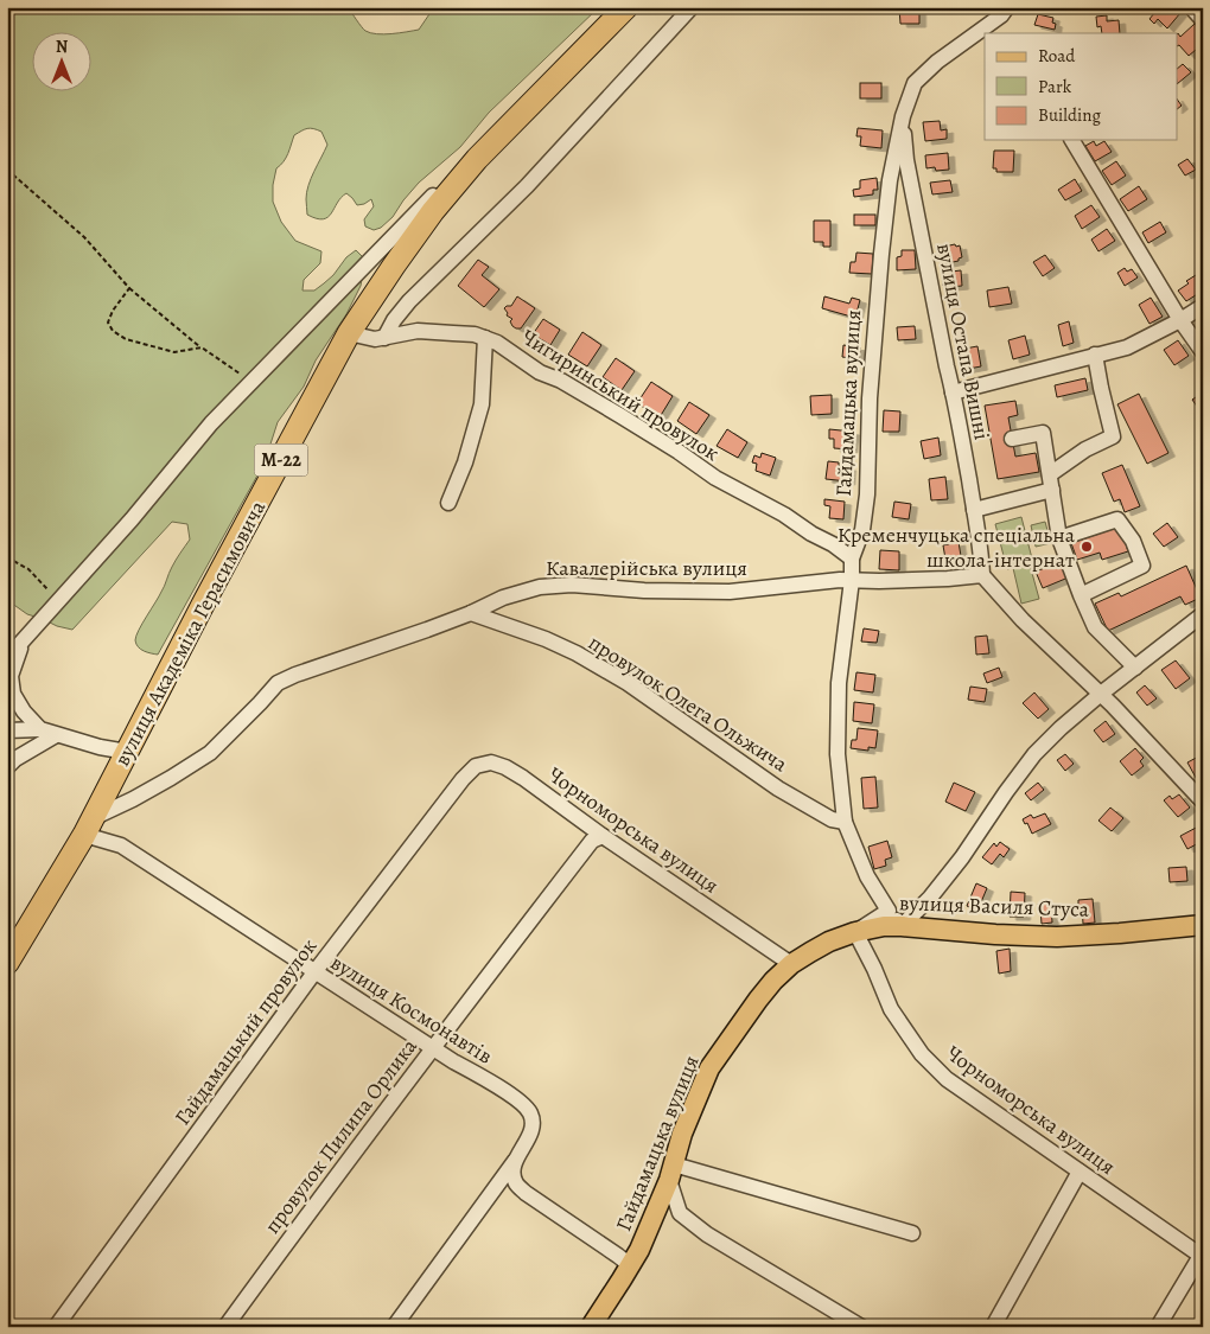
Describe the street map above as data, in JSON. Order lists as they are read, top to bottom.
{
  "streets": {
    "highway": ["М-22", "вулиця Академіка Герасимовича"],
    "main road": ["Гайдамацька вулиця", "вулиця Василя Стуса"],
    "street": [
      "вулиця Остапа Вишні",
      "Чигиринський провулок",
      "Кавалерійська вулиця",
      "провулок Олега Ольжича",
      "Чорноморська вулиця",
      "вулиця Космонавтів",
      "Гайдамацький провулок",
      "провулок Пилипа Орлика"
    ]
  },
  "crossings": [
    ["вулиця Остапа Вишні", "Гайдамацька вулиця"],
    ["вулиця Остапа Вишні", "Кавалерійська вулиця"],
    ["Чигиринський провулок", "Гайдамацька вулиця"],
    ["Чигиринський провулок", "вулиця Академіка Герасимовича"],
    ["Гайдамацька вулиця", "Кавалерійська вулиця"],
    ["Гайдамацька вулиця", "провулок Олега Ольжича"],
    ["Гайдамацька вулиця", "Чорноморська вулиця"],
    ["Гайдамацька вулиця", "вулиця Василя Стуса"],
    ["Кавалерійська вулиця", "вулиця Академіка Герасимовича"],
    ["Кавалерійська вулиця", "провулок Олега Ольжича"],
    ["Кавалерійська вулиця", "вулиця Космонавтів"],
    ["вулиця Академіка Герасимовича", "вулиця Космонавтів"],
    ["Чорноморська вулиця", "вулиця Василя Стуса"],
    ["Чорноморська вулиця", "Гайдамацький провулок"],
    ["Чорноморська вулиця", "провулок Пилипа Орлика"],
    ["вулиця Космонавтів", "Гайдамацький провулок"],
    ["вулиця Космонавтів", "провулок Пилипа Орлика"]
  ],
  "places": ["Кременчуцька спеціальна школа-інтернат"],
  "legend": ["Road", "Park", "Building"],
  "north": "top"
}
